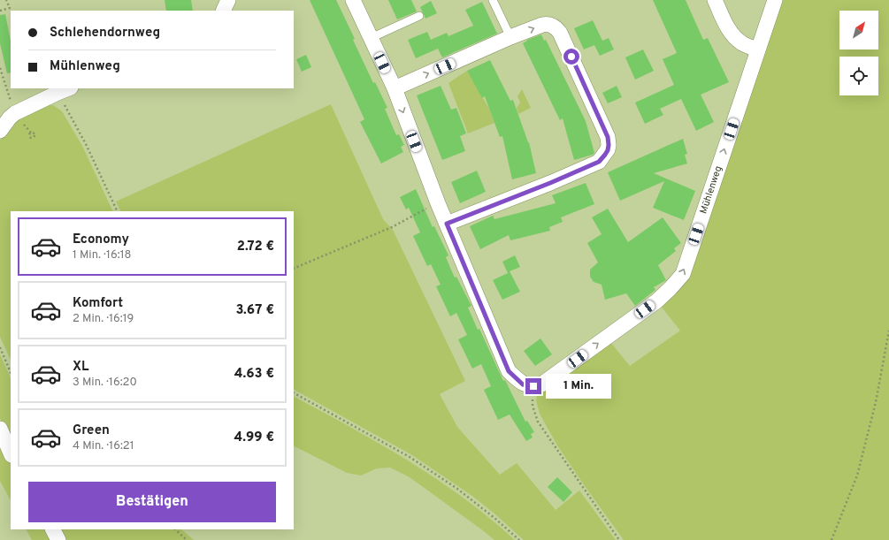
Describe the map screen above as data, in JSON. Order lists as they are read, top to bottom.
{
  "streets": {
    "street": ["Mühlenweg"]
  },
  "one_way": ["Mühlenweg"],
  "north": "top right",
  "page": {
    "banner": ["Schlehendornweg", "Mühlenweg"],
    "list": [
      {
        "name": "Economy",
        "note": "1 Min. · 16:18",
        "value": "2.72 €"
      },
      {
        "name": "Komfort",
        "note": "2 Min. · 16:19",
        "value": "3.67 €"
      },
      {
        "name": "XL",
        "note": "3 Min. · 16:20",
        "value": "4.63 €"
      },
      {
        "name": "Green",
        "note": "4 Min. · 16:21",
        "value": "4.99 €"
      }
    ],
    "bubble": "1 Min.",
    "buttons": "Bestätigen"
  }
}
